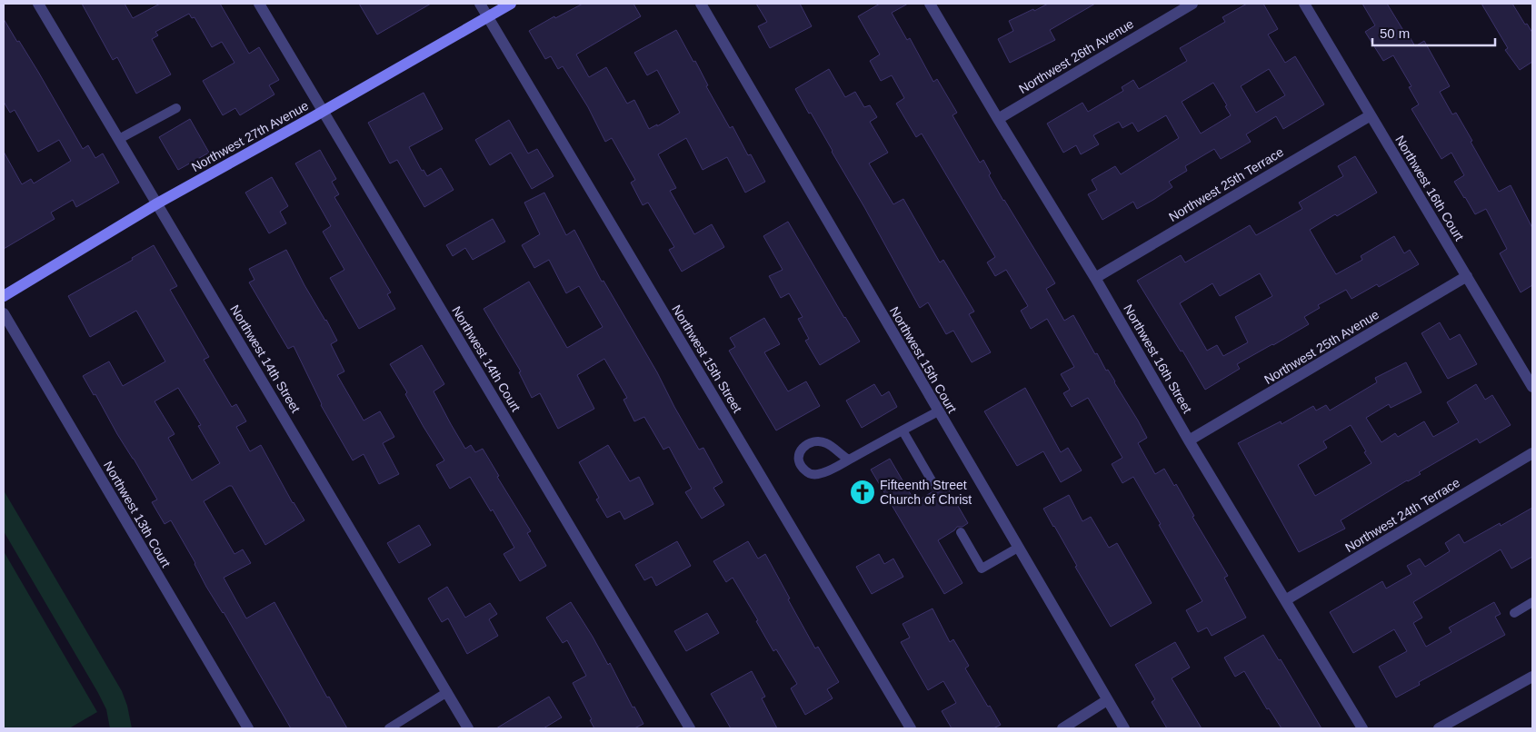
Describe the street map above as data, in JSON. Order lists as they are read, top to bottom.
{
  "streets": {
    "street": [
      "Northwest 26th Avenue",
      "Northwest 27th Avenue",
      "Northwest 25th Terrace",
      "Northwest 16th Court",
      "Northwest 25th Avenue",
      "Northwest 14th Street",
      "Northwest 14th Court",
      "Northwest 15th Street",
      "Northwest 16th Street",
      "Northwest 15th Court",
      "Northwest 13th Court",
      "Northwest 24th Terrace"
    ]
  },
  "crossings": [
    ["Northwest 26th Avenue", "Northwest 16th Street"],
    ["Northwest 27th Avenue", "Northwest 14th Street"],
    ["Northwest 27th Avenue", "Northwest 14th Court"],
    ["Northwest 27th Avenue", "Northwest 15th Street"],
    ["Northwest 25th Terrace", "Northwest 16th Court"],
    ["Northwest 25th Terrace", "Northwest 16th Street"],
    ["Northwest 16th Court", "Northwest 25th Avenue"],
    ["Northwest 25th Avenue", "Northwest 16th Street"],
    ["Northwest 16th Street", "Northwest 24th Terrace"]
  ],
  "places": {
    "church": ["Fifteenth Street Church of Christ"]
  },
  "scale_bar": "50 m"
}
